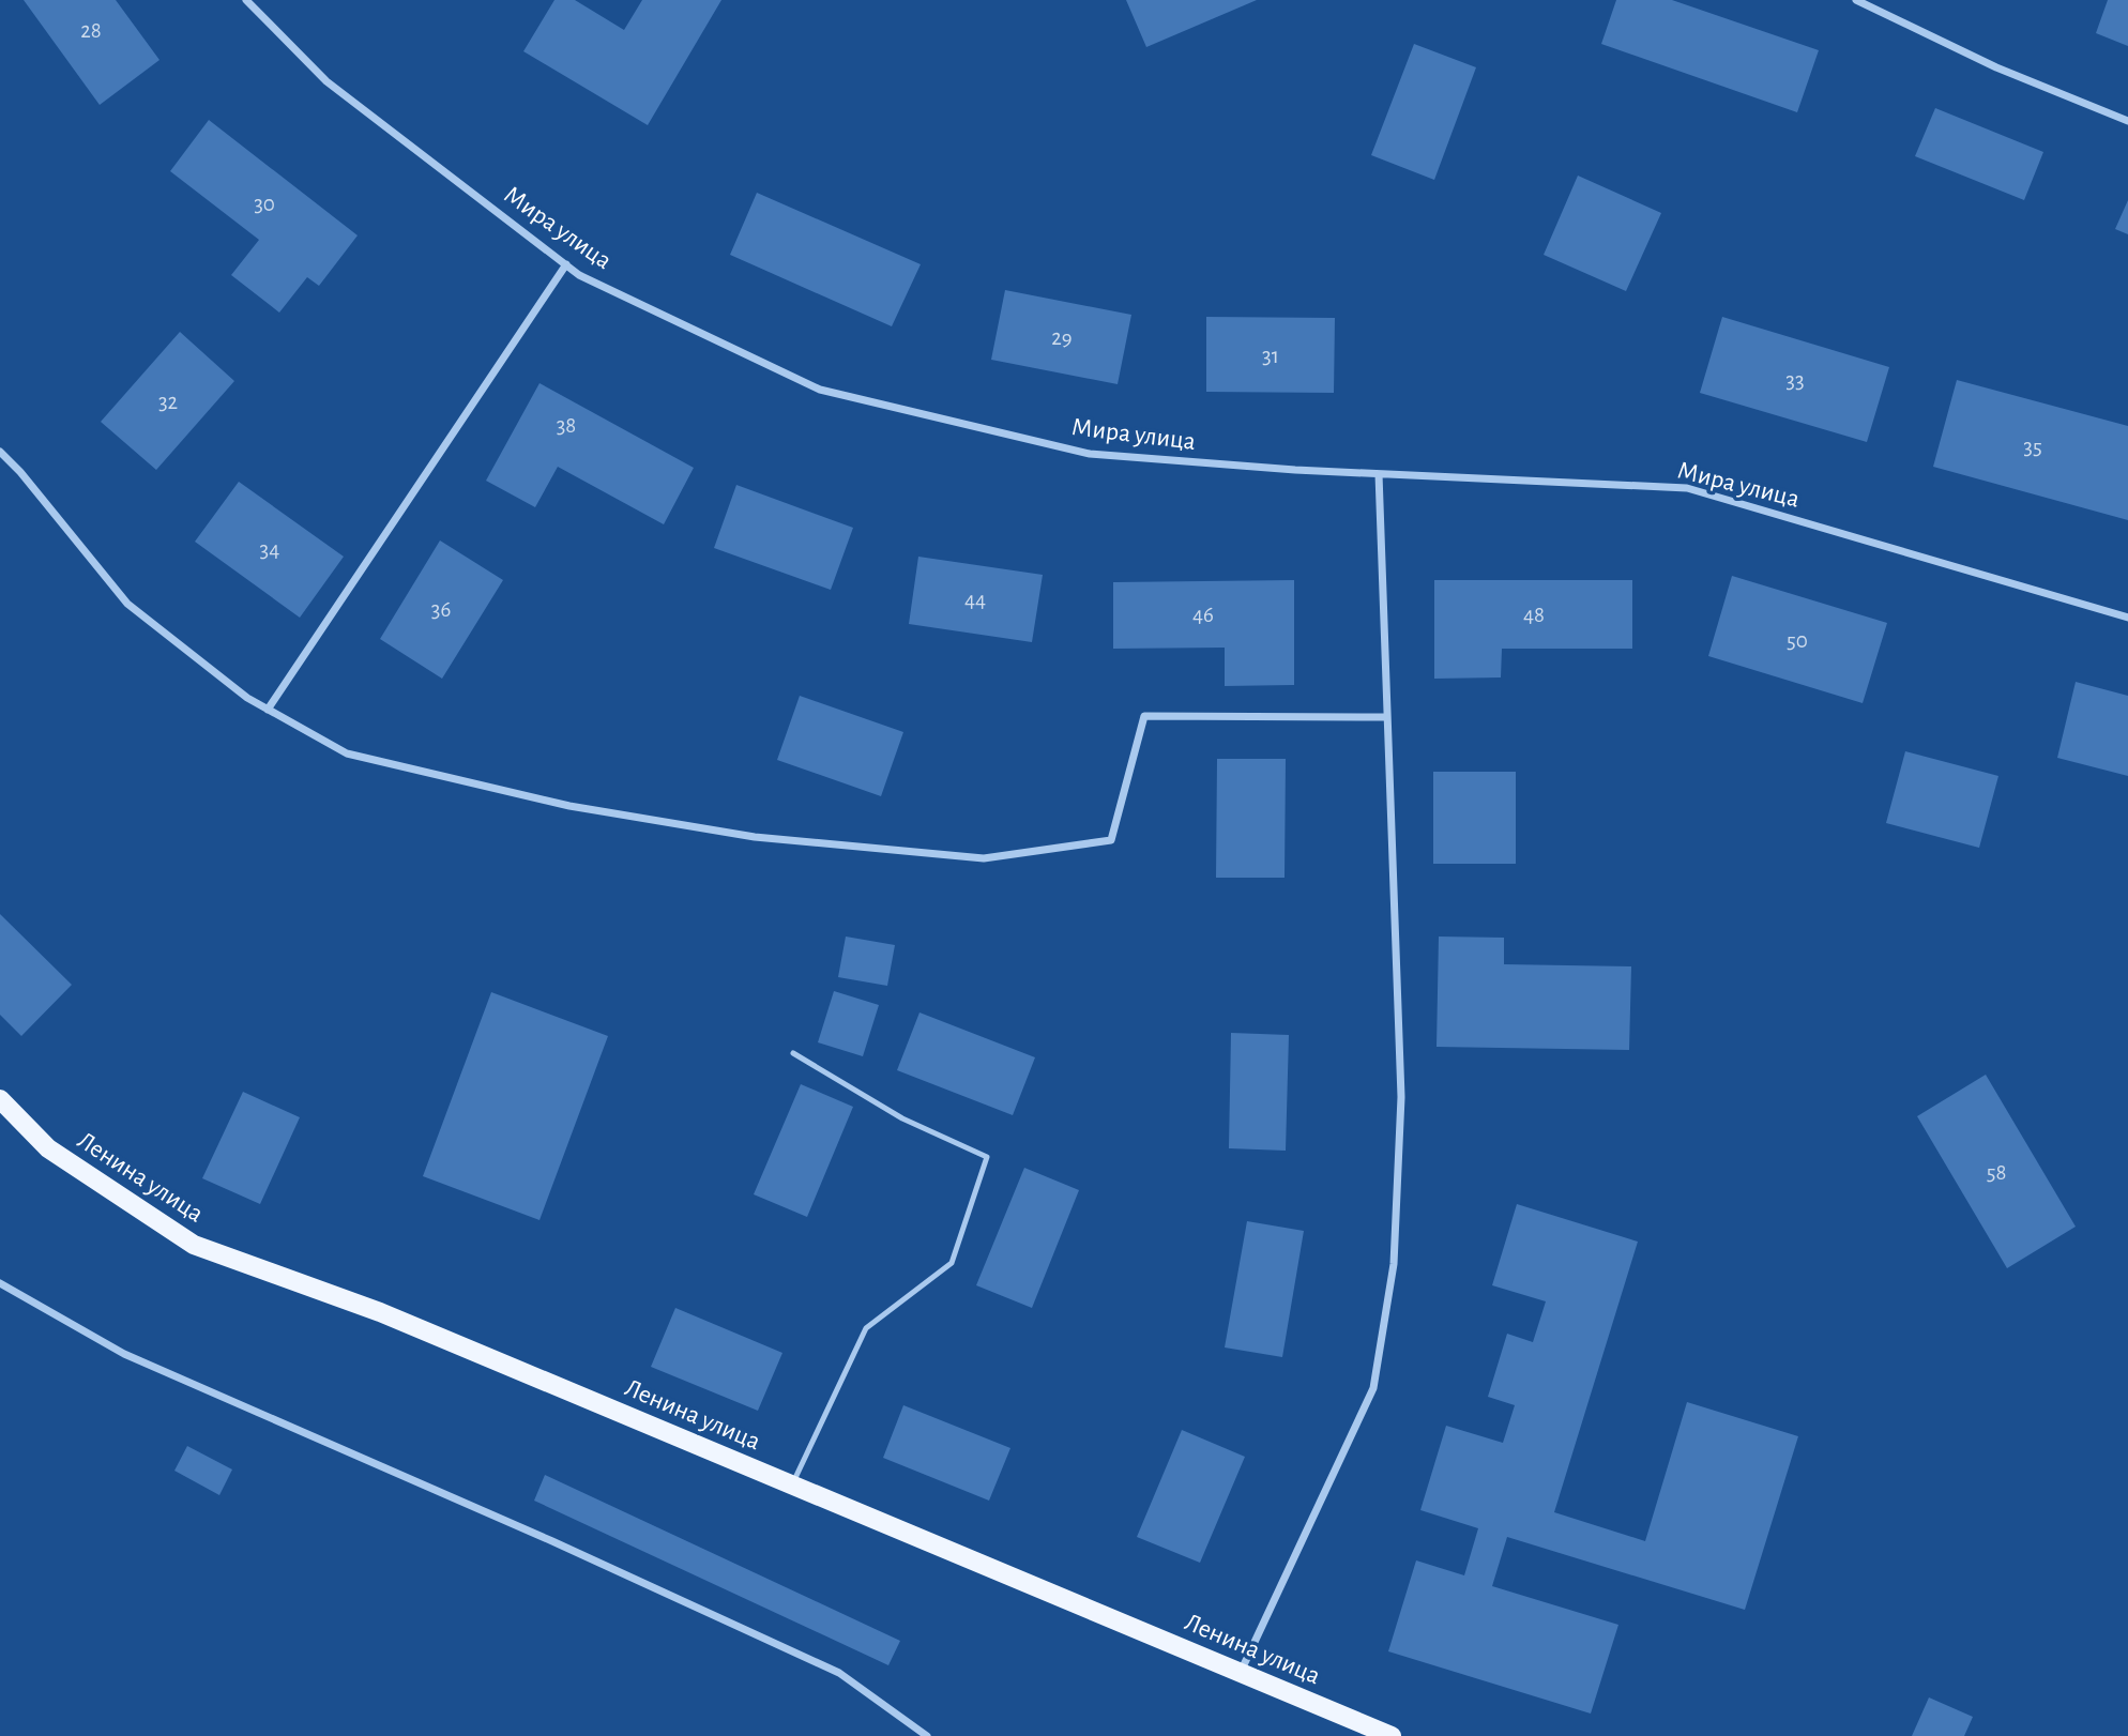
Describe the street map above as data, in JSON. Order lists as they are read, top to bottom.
{
  "streets": {
    "main road": ["Ленина улица"],
    "street": ["Мира улица"]
  },
  "house_numbers": [
    "28",
    "30",
    "29",
    "31",
    "33",
    "32",
    "38",
    "35",
    "34",
    "44",
    "36",
    "46",
    "48",
    "50",
    "58"
  ]
}
